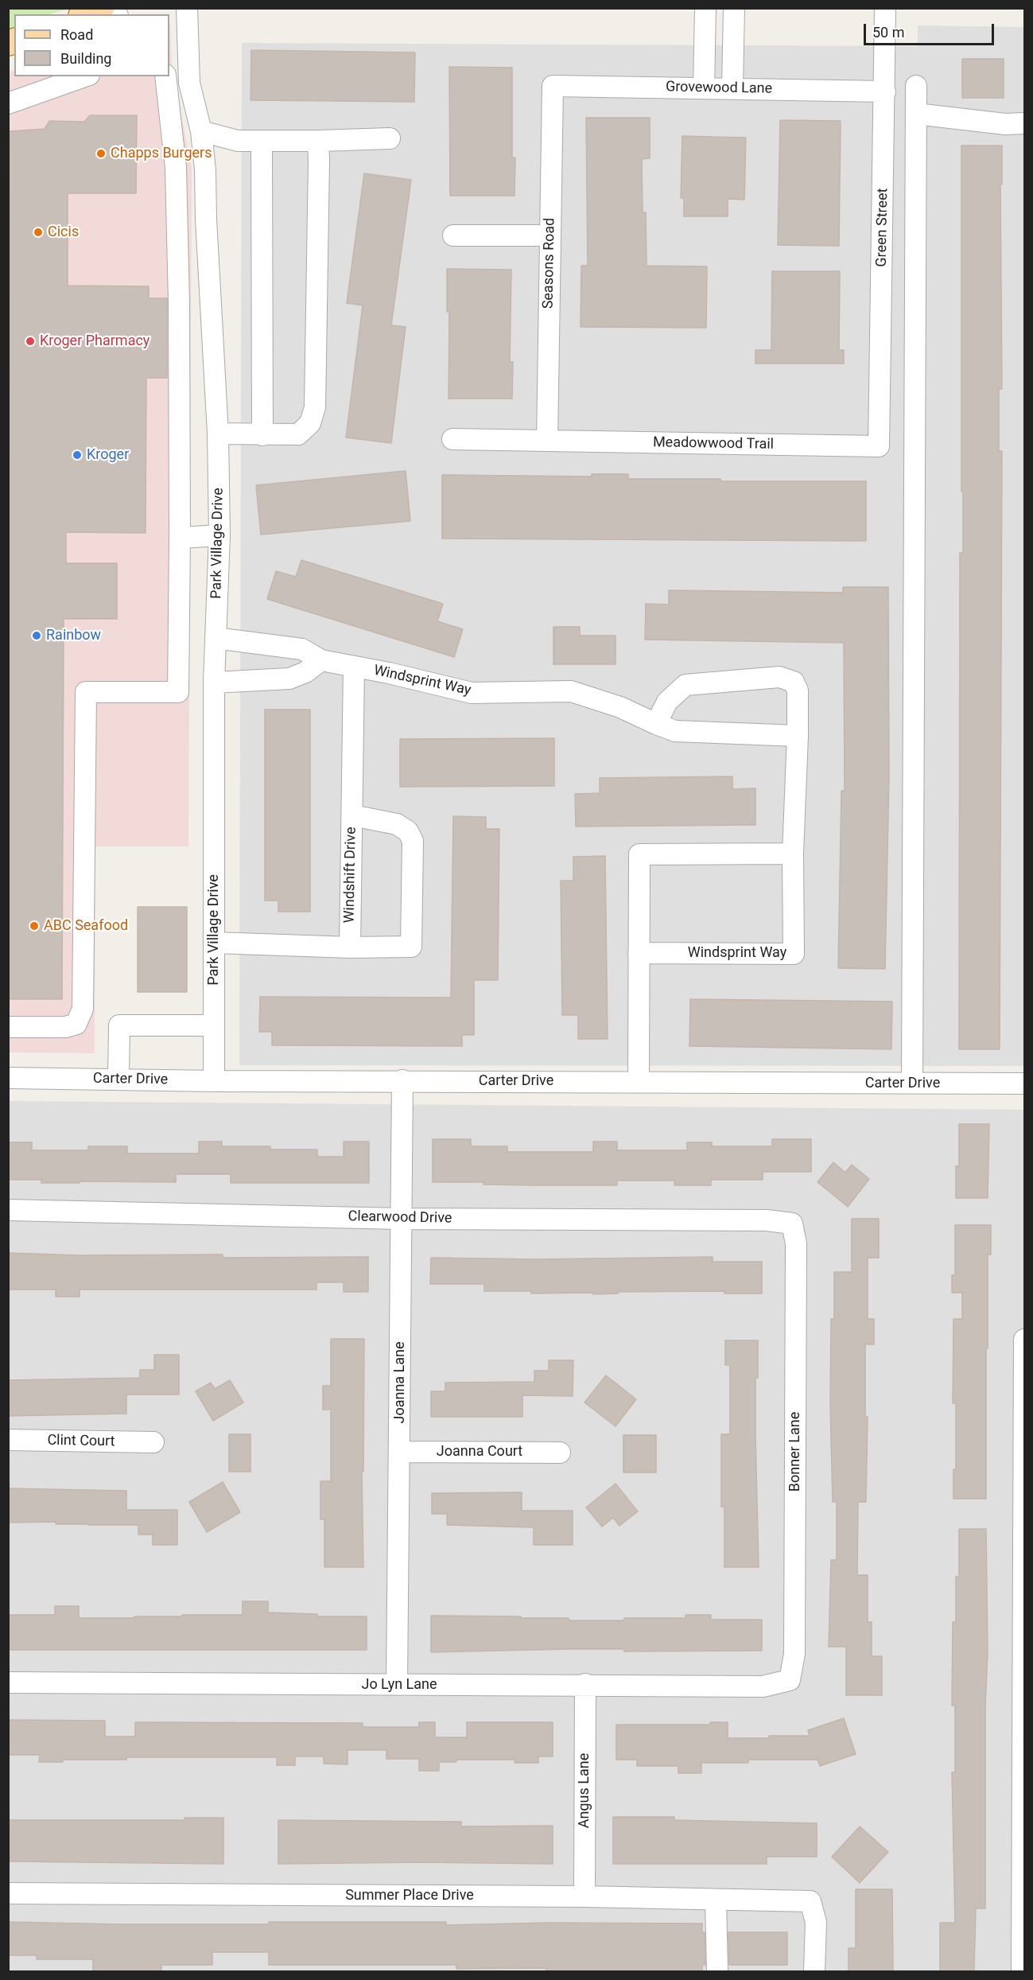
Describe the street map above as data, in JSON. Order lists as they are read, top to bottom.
{
  "streets": {
    "street": [
      "Grovewood Lane",
      "Green Street",
      "Seasons Road",
      "Meadowwood Trail",
      "Park Village Drive",
      "Windsprint Way",
      "Windshift Drive",
      "Carter Drive",
      "Clearwood Drive",
      "Joanna Lane",
      "Clint Court",
      "Joanna Court",
      "Bonner Lane",
      "Jo Lyn Lane",
      "Angus Lane",
      "Summer Place Drive"
    ]
  },
  "crossings": [
    ["Grovewood Lane", "Green Street"],
    ["Grovewood Lane", "Seasons Road"],
    ["Green Street", "Meadowwood Trail"],
    ["Seasons Road", "Meadowwood Trail"],
    ["Park Village Drive", "Windsprint Way"],
    ["Park Village Drive", "Carter Drive"],
    ["Windsprint Way", "Windshift Drive"],
    ["Carter Drive", "Joanna Lane"],
    ["Clearwood Drive", "Joanna Lane"],
    ["Clearwood Drive", "Bonner Lane"],
    ["Joanna Lane", "Joanna Court"],
    ["Joanna Lane", "Jo Lyn Lane"],
    ["Bonner Lane", "Jo Lyn Lane"],
    ["Jo Lyn Lane", "Angus Lane"],
    ["Angus Lane", "Summer Place Drive"]
  ],
  "places": [
    "Chapps Burgers",
    "Cicis",
    "Kroger Pharmacy",
    "Kroger",
    "Rainbow",
    "ABC Seafood"
  ],
  "legend": ["Road", "Building"],
  "scale_bar": "50 m"
}
